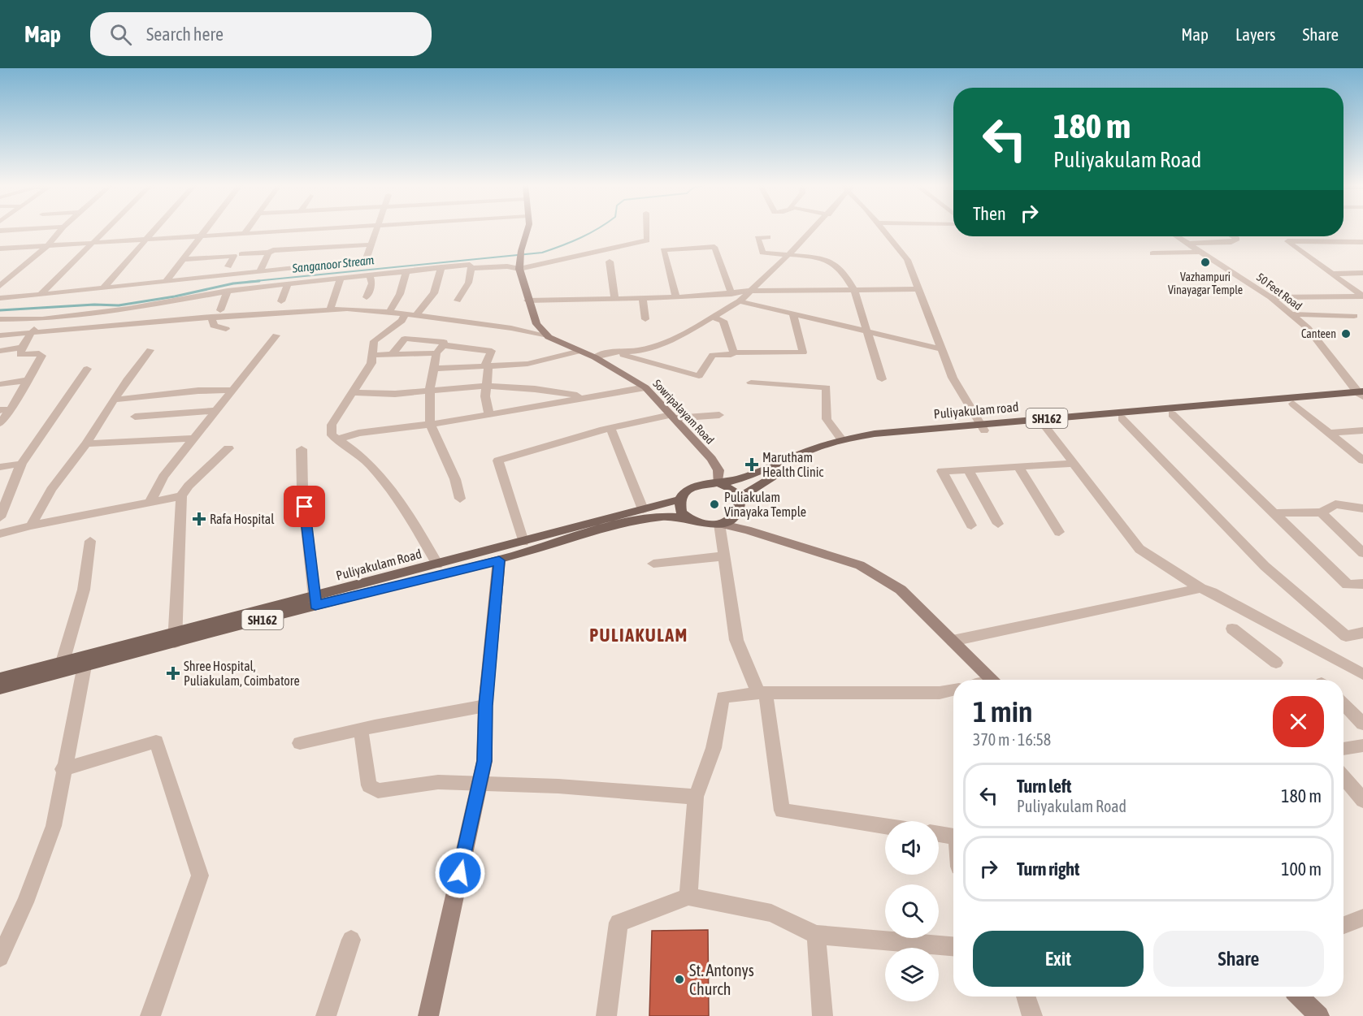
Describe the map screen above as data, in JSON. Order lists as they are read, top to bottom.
{
  "streets": {
    "main road": ["Puliyakulam road", "SH162", "Puliyakulam Road"],
    "street": ["50 Feet Road", "Sowripalayam Road"]
  },
  "crossings": [
    ["50 Feet Road", "Puliyakulam road"],
    ["Puliyakulam road", "Sowripalayam Road"],
    ["Puliyakulam road", "Puliyakulam Road"],
    ["Sowripalayam Road", "Puliyakulam Road"]
  ],
  "districts": ["PULIAKULAM"],
  "water": ["Sanganoor Stream"],
  "places": {
    "other": [
      "Vazhampuri Vinayagar Temple",
      "Canteen",
      "Puliakulam Vinayaka Temple",
      "St. Antonys Church"
    ],
    "health": ["Marutham Health Clinic", "Rafa Hospital", "Shree Hospital, Puliakulam, Coimbatore"]
  },
  "page": {
    "header": "Map",
    "search": "Search here",
    "nav": ["Map", "Layers", "Share"],
    "turn": ["180 m", "Puliyakulam Road"],
    "then": "Then",
    "heading": ["1 min", "370 m · 16:58"],
    "list": [
      {
        "name": "Turn left",
        "note": "Puliyakulam Road",
        "value": "180 m"
      },
      {
        "name": "Turn right",
        "value": "100 m"
      }
    ],
    "buttons": ["Exit", "Share"]
  }
}
